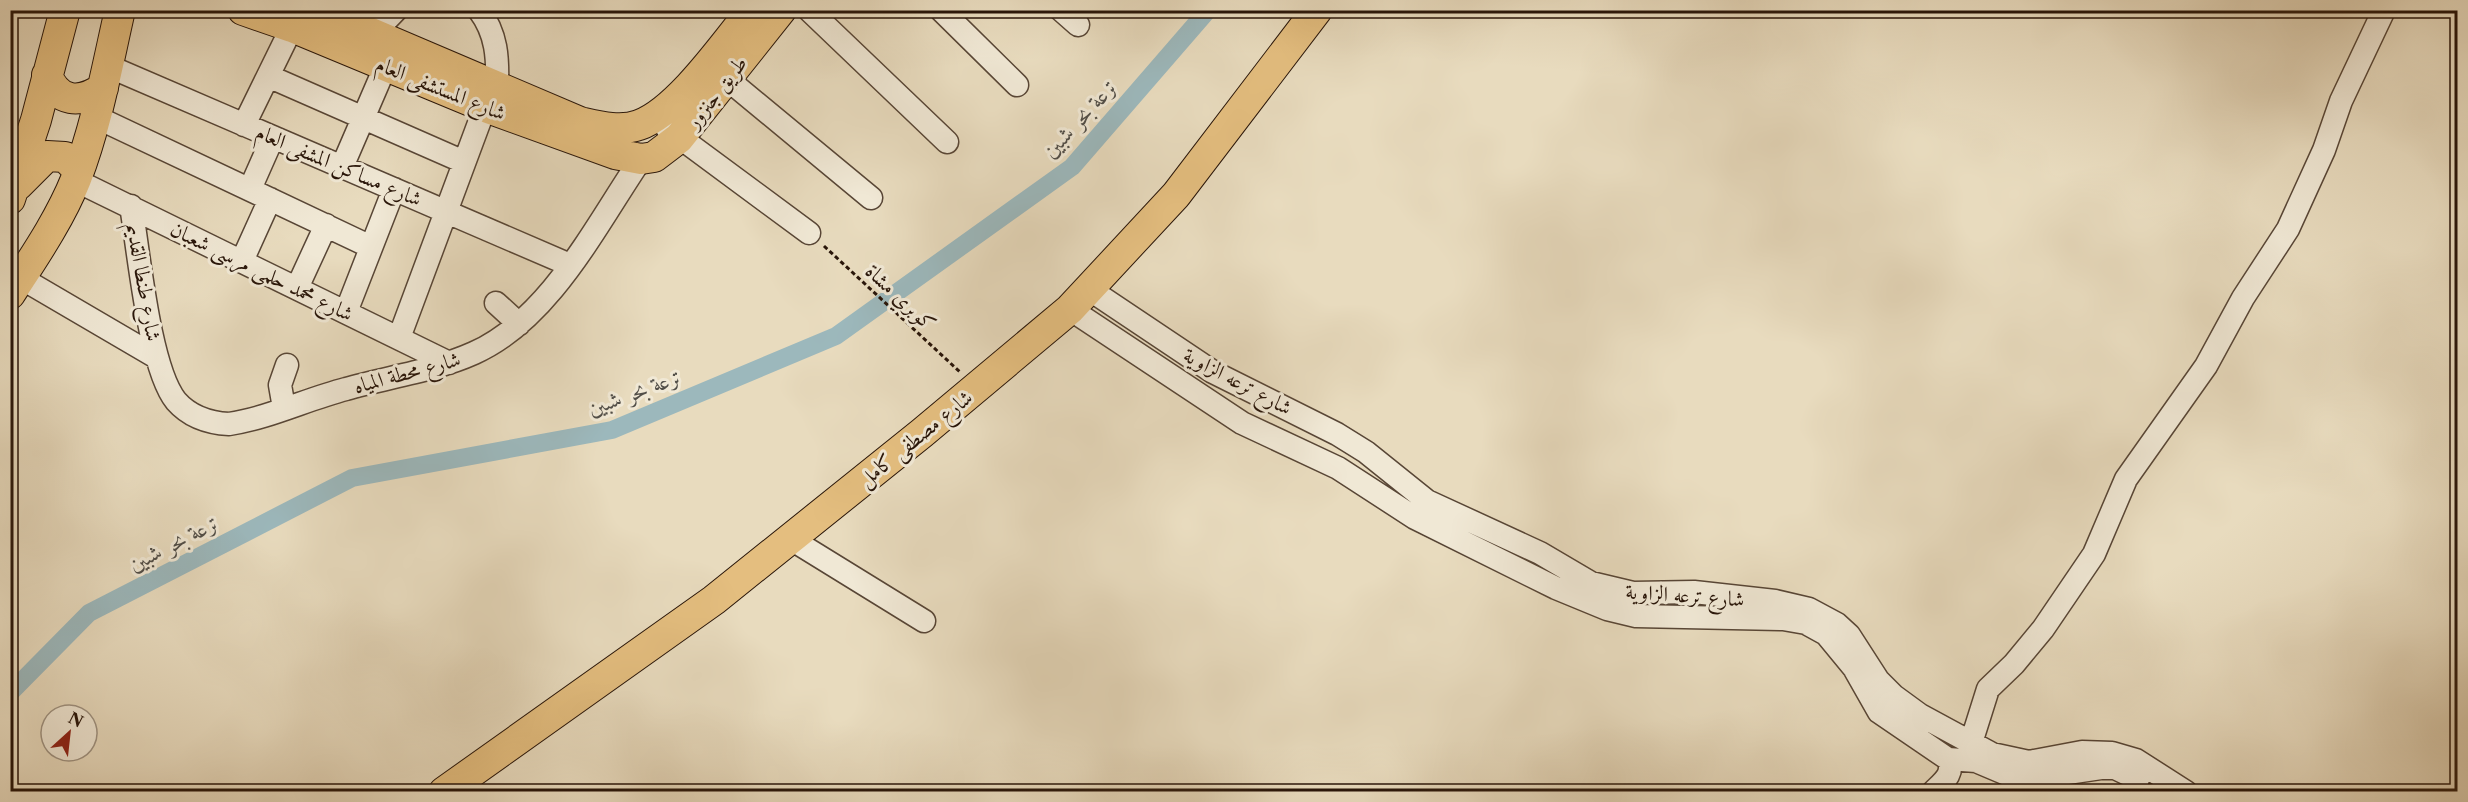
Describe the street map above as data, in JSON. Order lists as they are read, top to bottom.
{
  "streets": {
    "main road": ["شارع المستشفى العام", "طريق جنزور", "شارع مصطفى كامل"],
    "street": [
      "شارع مساكن المشفى العام",
      "شارع محمد حلمى مرسى شعبان",
      "شارع طنطا القديم",
      "شارع محطة المياه",
      "شارع ترعه الزاوية"
    ],
    "path": ["كوبري مشاة"]
  },
  "crossings": [
    ["شارع المستشفى العام", "طريق جنزور"],
    ["شارع المستشفى العام", "شارع محطة المياه"],
    ["طريق جنزور", "شارع محطة المياه"],
    ["شارع مساكن المشفى العام", "شارع محطة المياه"],
    ["شارع محمد حلمى مرسى شعبان", "شارع طنطا القديم"],
    ["شارع محمد حلمى مرسى شعبان", "شارع محطة المياه"],
    ["شارع طنطا القديم", "شارع محطة المياه"],
    ["شارع ترعه الزاوية", "شارع مصطفى كامل"]
  ],
  "water": ["ترعة بحر شبين"],
  "north": "top right"
}
